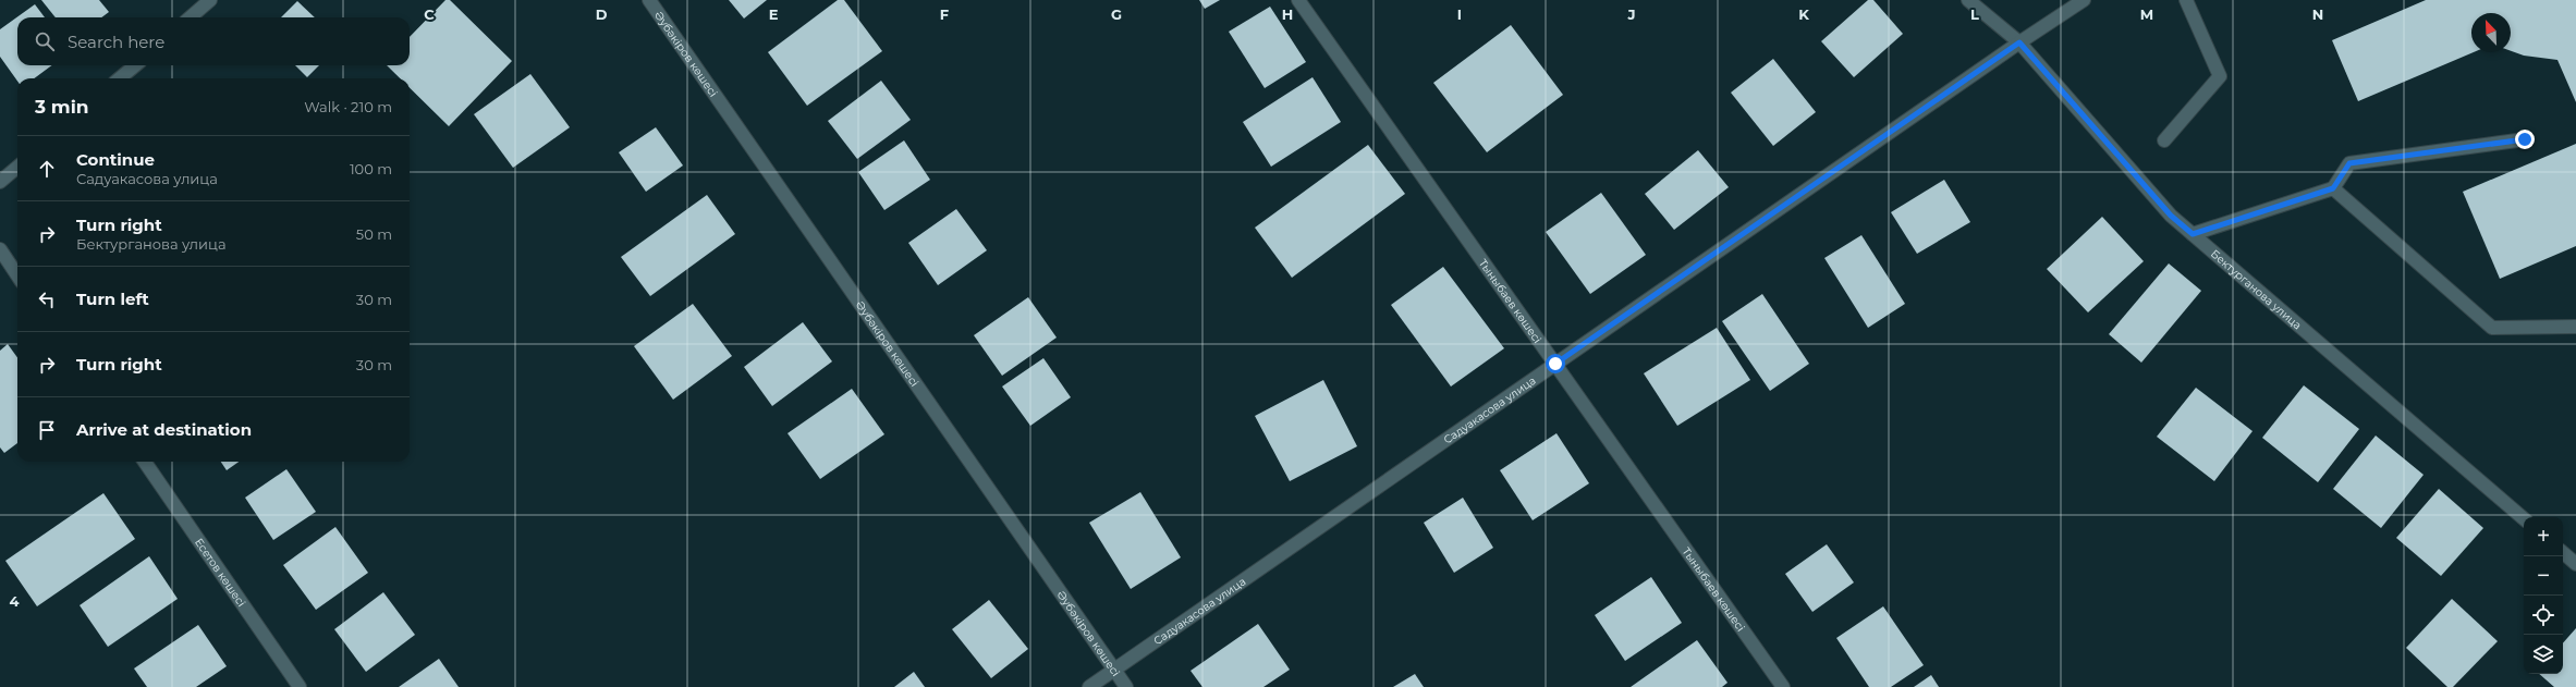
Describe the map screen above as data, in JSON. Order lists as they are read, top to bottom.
{
  "streets": {
    "street": [
      "Әубәкіров көшесі",
      "Бектурганова улица",
      "Тыныбаев көшесі",
      "Садуакасова улица",
      "Есетов көшесі"
    ]
  },
  "crossings": [
    ["Әубәкіров көшесі", "Садуакасова улица"],
    ["Бектурганова улица", "Садуакасова улица"],
    ["Тыныбаев көшесі", "Садуакасова улица"]
  ],
  "north": "top left",
  "page": {
    "search": "Search here",
    "heading": ["3 min", "Walk · 210 m"],
    "list": [
      ["Continue", "Садуакасова улица", "100 m"],
      ["Turn right", "Бектурганова улица", "50 m"],
      ["Turn left", "30 m"],
      ["Turn right", "30 m"],
      "Arrive at destination"
    ],
    "map_buttons": ["+", "−"]
  },
  "grid": {
    "columns": [
      "C",
      "D",
      "E",
      "F",
      "G",
      "H",
      "I",
      "J",
      "K",
      "L",
      "M",
      "N"
    ],
    "rows": ["4"]
  }
}
